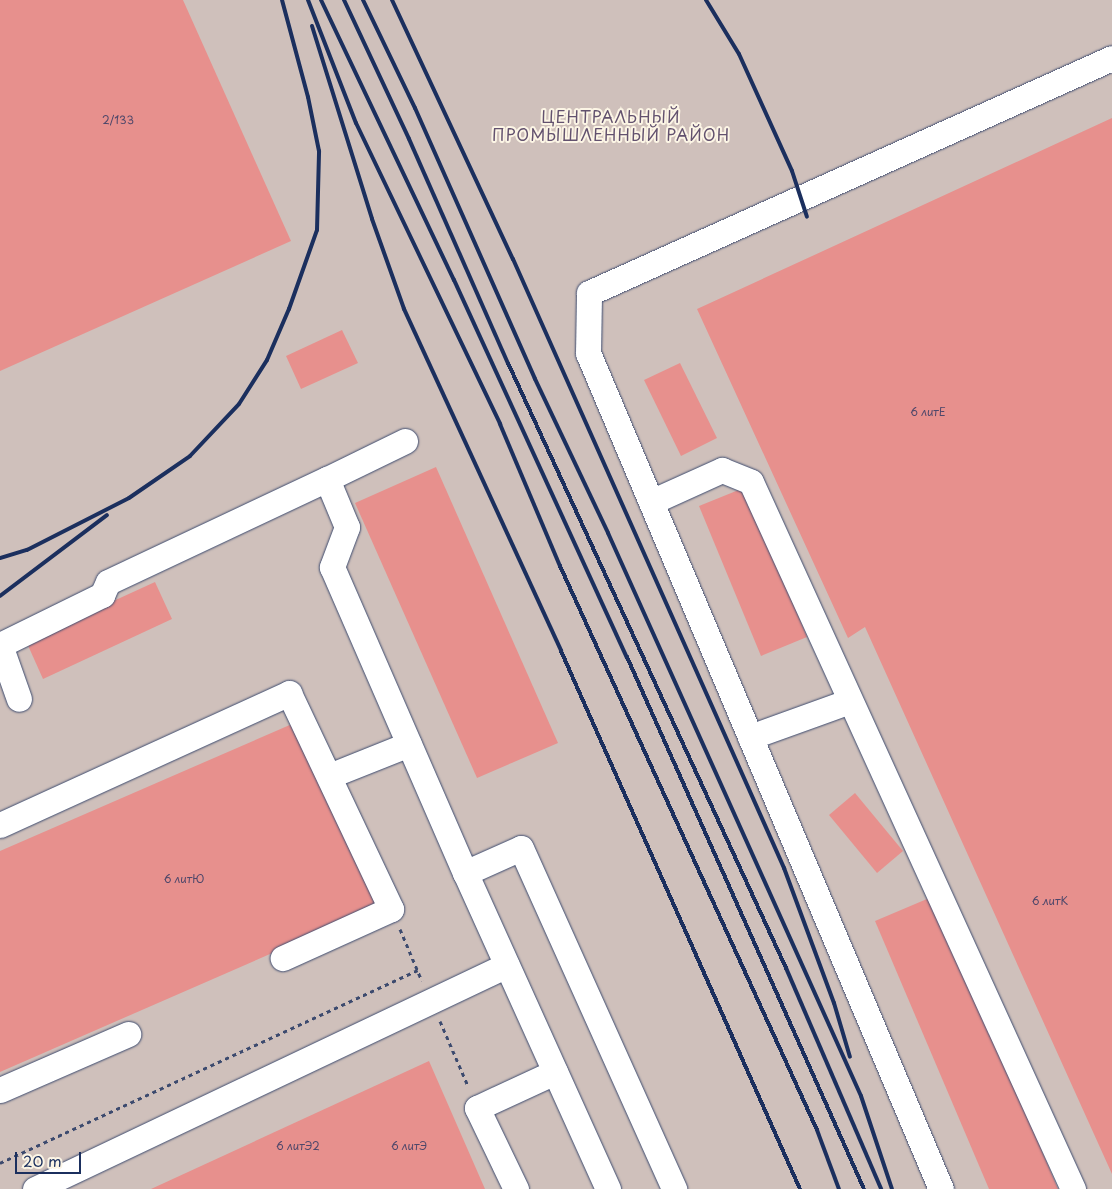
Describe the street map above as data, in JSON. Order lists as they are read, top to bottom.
{
  "districts": ["ЦЕНТРАЛЬНЫЙ ПРОМЫШЛЕННЫЙ РАЙОН"],
  "house_numbers": [
    "2/133",
    "6 литЕ",
    "6 литЮ",
    "6 литК",
    "6 литЭ2",
    "6 литЭ"
  ],
  "scale_bar": "20 m"
}
